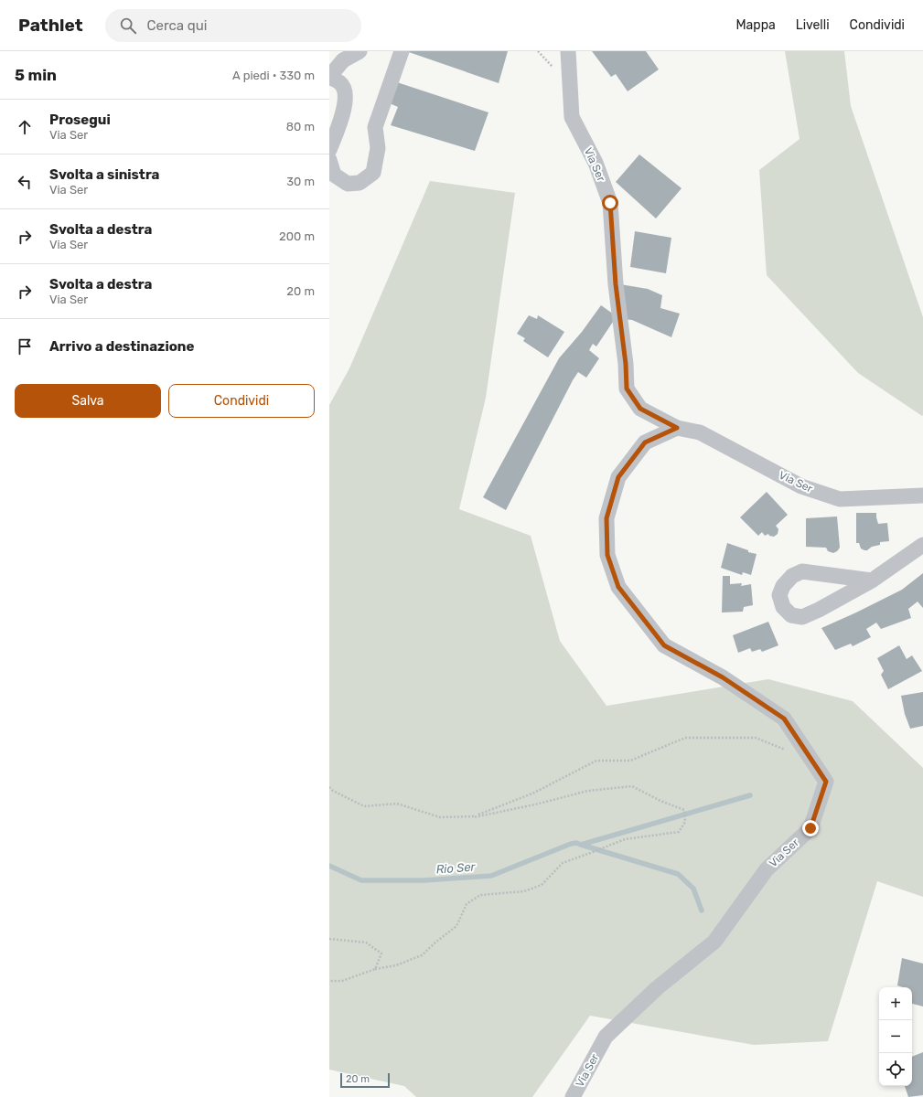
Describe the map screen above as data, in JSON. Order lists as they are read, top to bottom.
{
  "streets": {
    "street": ["Via Ser"]
  },
  "water": ["Rio Ser"],
  "scale_bar": "20 m",
  "page": {
    "header": "Pathlet",
    "search": "Cerca qui",
    "nav": ["Mappa", "Livelli", "Condividi"],
    "heading": ["5 min", "A piedi · 330 m"],
    "list": [
      ["Prosegui", "Via Ser", "80 m"],
      ["Svolta a sinistra", "Via Ser", "30 m"],
      ["Svolta a destra", "Via Ser", "200 m"],
      ["Svolta a destra", "Via Ser", "20 m"],
      "Arrivo a destinazione"
    ],
    "buttons": ["Salva", "Condividi"],
    "map_buttons": ["+", "−"],
    "scale": "20 m"
  }
}
